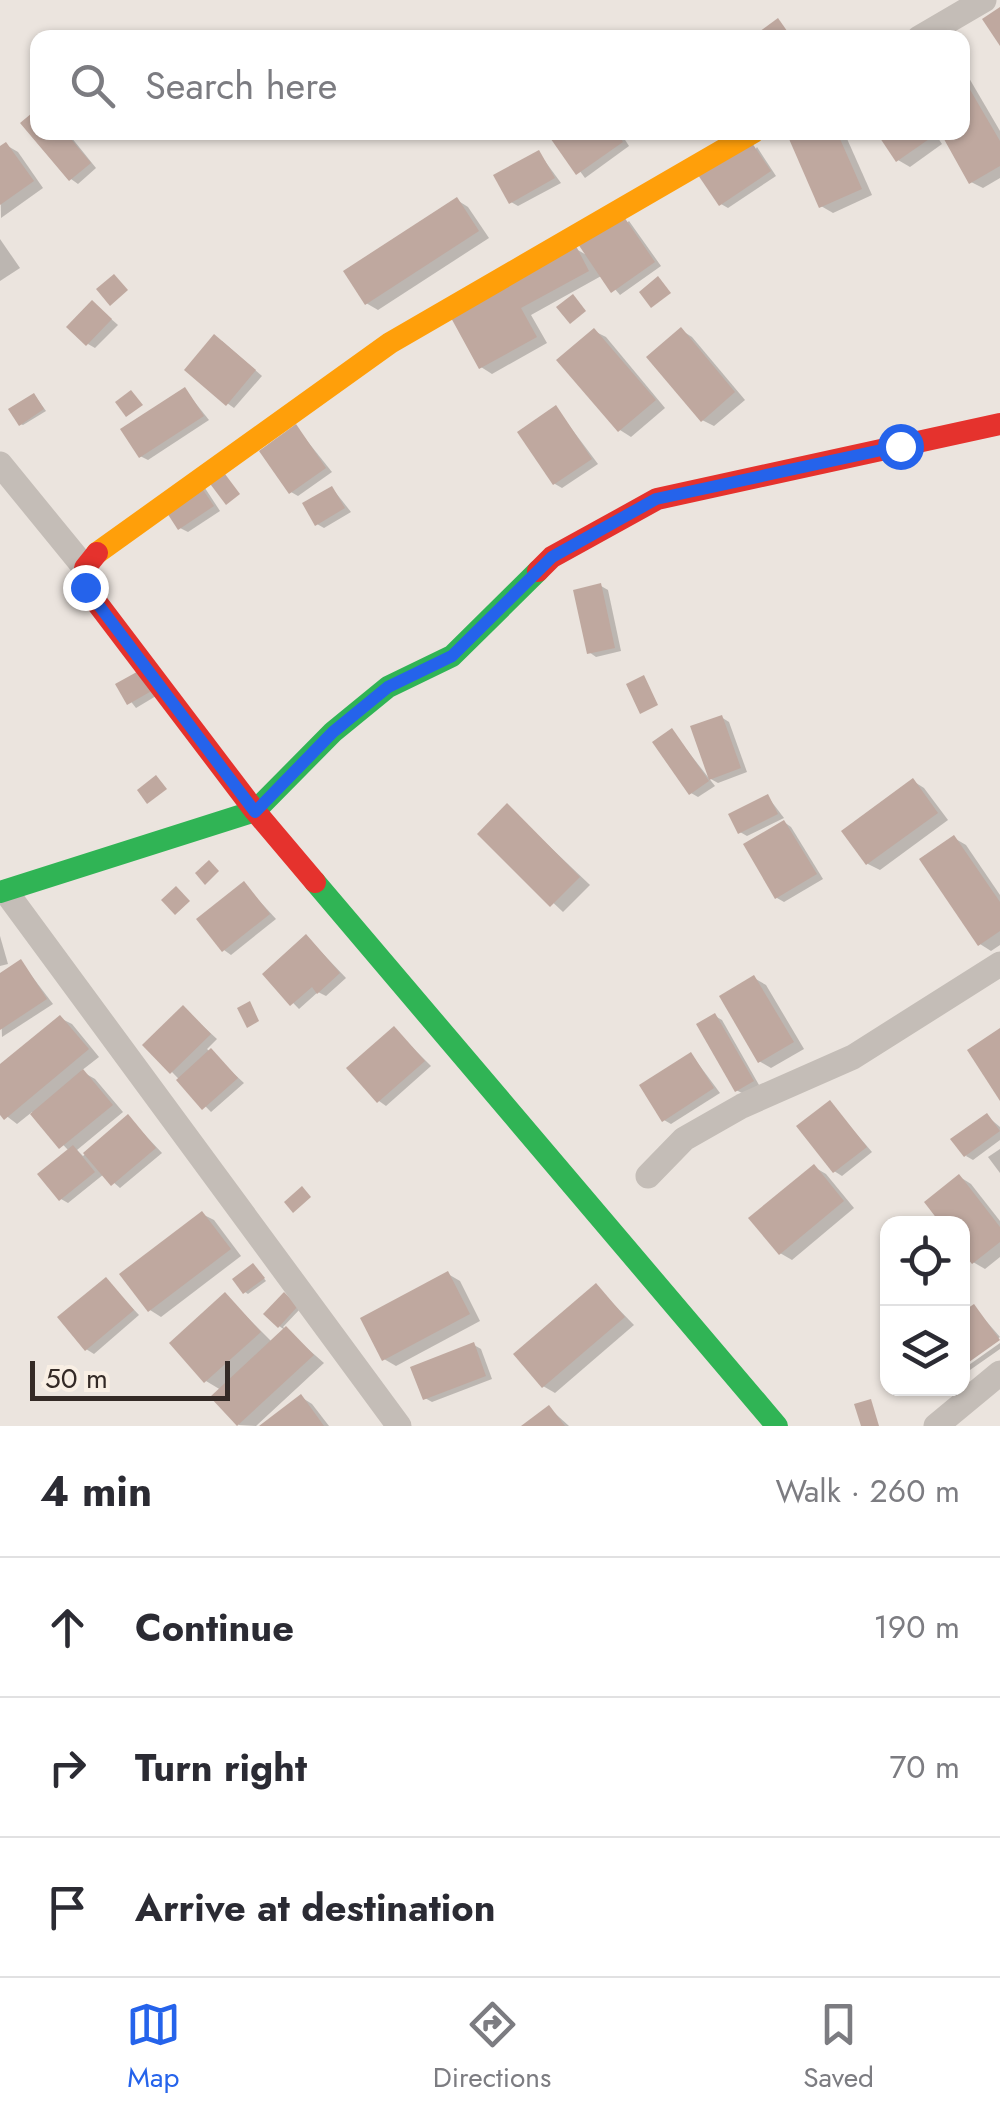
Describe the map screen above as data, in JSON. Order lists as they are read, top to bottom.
{
  "scale_bar": "50 m",
  "page": {
    "search": "Search here",
    "scale": "50 m",
    "heading": ["4 min", "Walk · 260 m"],
    "list": [
      ["Continue", "190 m"],
      ["Turn right", "70 m"],
      "Arrive at destination"
    ],
    "nav": ["Map", "Directions", "Saved"]
  }
}
